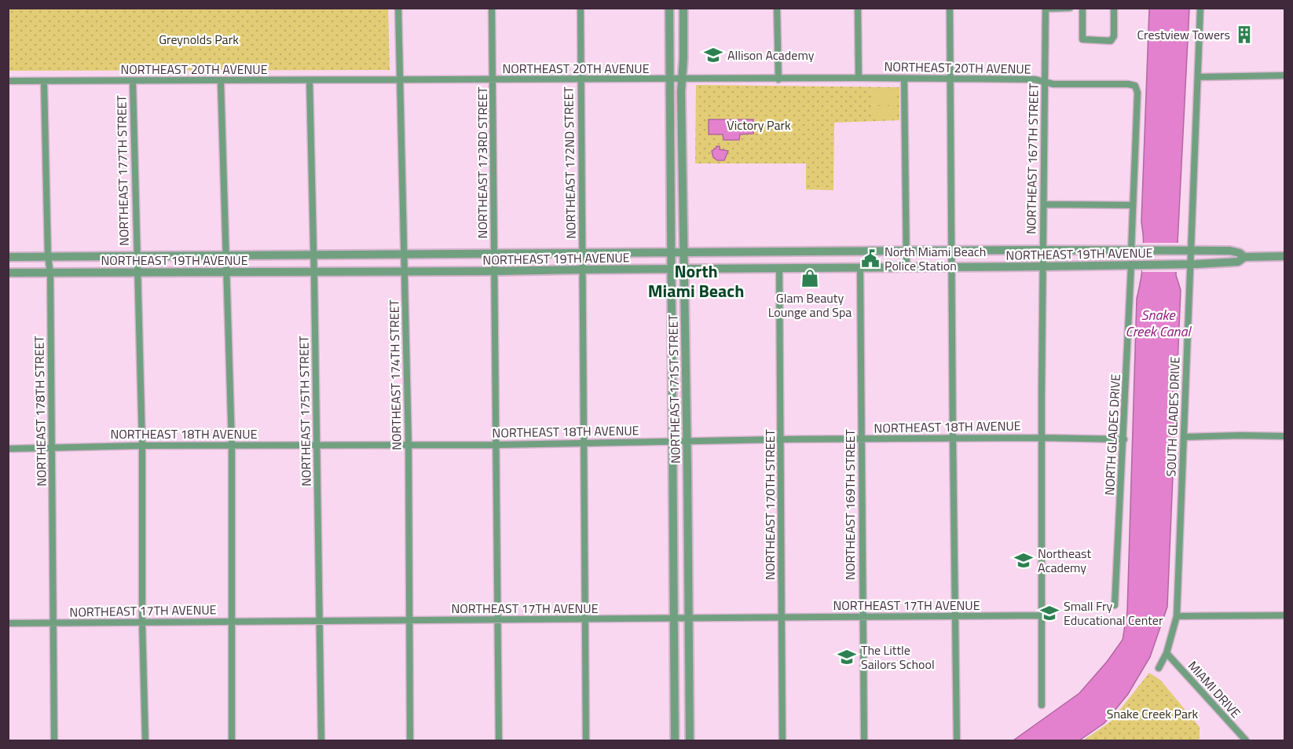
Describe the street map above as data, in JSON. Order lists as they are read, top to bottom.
{
  "streets": {
    "street": [
      "NORTHEAST 20TH AVENUE",
      "NORTHEAST 167TH STREET",
      "NORTHEAST 173RD STREET",
      "NORTHEAST 172ND STREET",
      "NORTHEAST 177TH STREET",
      "NORTHEAST 19TH AVENUE",
      "NORTHEAST 174TH STREET",
      "NORTHEAST 171ST STREET",
      "NORTHEAST 178TH STREET",
      "NORTHEAST 175TH STREET",
      "SOUTH GLADES DRIVE",
      "NORTHEAST 18TH AVENUE",
      "NORTH GLADES DRIVE",
      "NORTHEAST 170TH STREET",
      "NORTHEAST 169TH STREET",
      "NORTHEAST 17TH AVENUE",
      "MIAMI DRIVE"
    ]
  },
  "crossings": [
    ["NORTHEAST 20TH AVENUE", "NORTHEAST 167TH STREET"],
    ["NORTHEAST 20TH AVENUE", "NORTHEAST 173RD STREET"],
    ["NORTHEAST 20TH AVENUE", "NORTHEAST 172ND STREET"],
    ["NORTHEAST 20TH AVENUE", "NORTHEAST 177TH STREET"],
    ["NORTHEAST 20TH AVENUE", "NORTHEAST 174TH STREET"],
    ["NORTHEAST 20TH AVENUE", "NORTHEAST 171ST STREET"],
    ["NORTHEAST 20TH AVENUE", "NORTHEAST 178TH STREET"],
    ["NORTHEAST 20TH AVENUE", "NORTHEAST 175TH STREET"],
    ["NORTHEAST 167TH STREET", "NORTHEAST 19TH AVENUE"],
    ["NORTHEAST 167TH STREET", "NORTHEAST 18TH AVENUE"],
    ["NORTHEAST 167TH STREET", "NORTHEAST 17TH AVENUE"],
    ["NORTHEAST 173RD STREET", "NORTHEAST 19TH AVENUE"],
    ["NORTHEAST 173RD STREET", "NORTHEAST 18TH AVENUE"],
    ["NORTHEAST 173RD STREET", "NORTHEAST 17TH AVENUE"],
    ["NORTHEAST 172ND STREET", "NORTHEAST 19TH AVENUE"],
    ["NORTHEAST 172ND STREET", "NORTHEAST 18TH AVENUE"],
    ["NORTHEAST 172ND STREET", "NORTHEAST 17TH AVENUE"],
    ["NORTHEAST 177TH STREET", "NORTHEAST 19TH AVENUE"],
    ["NORTHEAST 177TH STREET", "NORTHEAST 18TH AVENUE"],
    ["NORTHEAST 177TH STREET", "NORTHEAST 17TH AVENUE"],
    ["NORTHEAST 19TH AVENUE", "NORTHEAST 174TH STREET"],
    ["NORTHEAST 19TH AVENUE", "NORTHEAST 171ST STREET"],
    ["NORTHEAST 19TH AVENUE", "NORTHEAST 178TH STREET"],
    ["NORTHEAST 19TH AVENUE", "NORTHEAST 175TH STREET"],
    ["NORTHEAST 19TH AVENUE", "SOUTH GLADES DRIVE"],
    ["NORTHEAST 19TH AVENUE", "NORTH GLADES DRIVE"],
    ["NORTHEAST 19TH AVENUE", "NORTHEAST 170TH STREET"],
    ["NORTHEAST 19TH AVENUE", "NORTHEAST 169TH STREET"],
    ["NORTHEAST 174TH STREET", "NORTHEAST 18TH AVENUE"],
    ["NORTHEAST 174TH STREET", "NORTHEAST 17TH AVENUE"],
    ["NORTHEAST 171ST STREET", "NORTHEAST 18TH AVENUE"],
    ["NORTHEAST 171ST STREET", "NORTHEAST 17TH AVENUE"],
    ["NORTHEAST 178TH STREET", "NORTHEAST 18TH AVENUE"],
    ["NORTHEAST 178TH STREET", "NORTHEAST 17TH AVENUE"],
    ["NORTHEAST 175TH STREET", "NORTHEAST 18TH AVENUE"],
    ["NORTHEAST 175TH STREET", "NORTHEAST 17TH AVENUE"],
    ["SOUTH GLADES DRIVE", "MIAMI DRIVE"],
    ["NORTHEAST 18TH AVENUE", "NORTH GLADES DRIVE"],
    ["NORTHEAST 18TH AVENUE", "NORTHEAST 170TH STREET"],
    ["NORTHEAST 18TH AVENUE", "NORTHEAST 169TH STREET"],
    ["NORTHEAST 170TH STREET", "NORTHEAST 17TH AVENUE"],
    ["NORTHEAST 169TH STREET", "NORTHEAST 17TH AVENUE"]
  ],
  "districts": ["North Miami Beach"],
  "water": ["Snake Creek Canal"],
  "parks": ["Greynolds Park", "Victory Park", "Snake Creek Park"],
  "places": {
    "building": ["Crestview Towers"],
    "school or university": [
      "Allison Academy",
      "Northeast Academy",
      "Small Fry Educational Center",
      "The Little Sailors School"
    ],
    "public building": ["North Miami Beach Police Station"],
    "shop": ["Glam Beauty Lounge and Spa"]
  }
}
